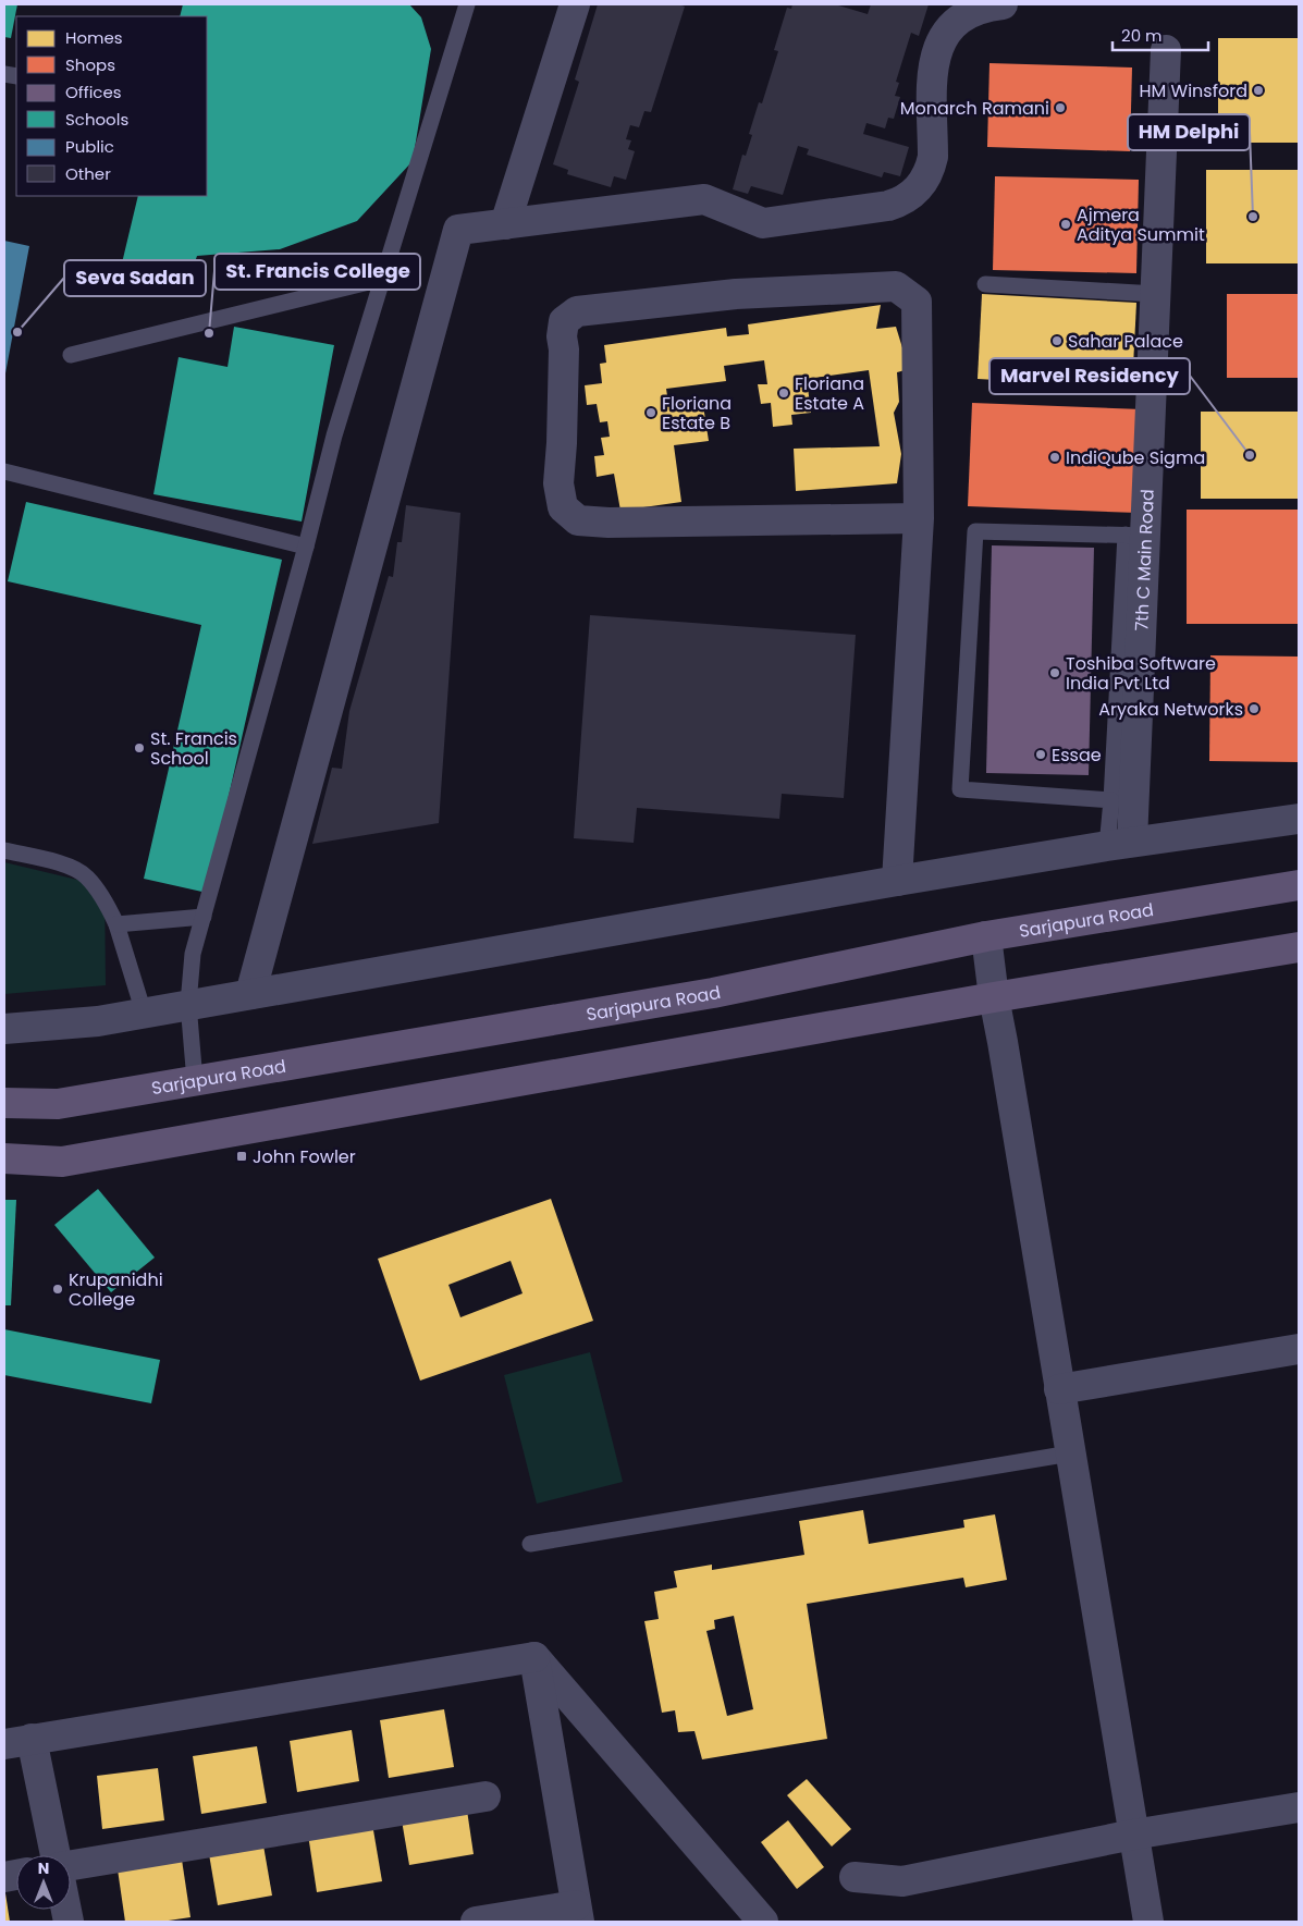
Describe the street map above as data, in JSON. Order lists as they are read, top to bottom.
{
  "streets": {
    "main road": ["Sarjapura Road"],
    "street": ["7th C Main Road"]
  },
  "places": {
    "other": [
      "HM Winsford",
      "Monarch Ramani",
      "HM Delphi",
      "Ajmera Aditya Summit",
      "Seva Sadan",
      "St. Francis College",
      "Sahar Palace",
      "Floriana Estate A",
      "Floriana Estate B",
      "Marvel Residency",
      "IndiQube Sigma",
      "Toshiba Software India Pvt Ltd",
      "Aryaka Networks",
      "St. Francis School",
      "Essae",
      "Krupanidhi College"
    ],
    "transit": ["John Fowler"]
  },
  "legend": [
    "Homes",
    "Shops",
    "Offices",
    "Schools",
    "Public",
    "Other"
  ],
  "scale_bar": "20 m",
  "north": "top"
}
